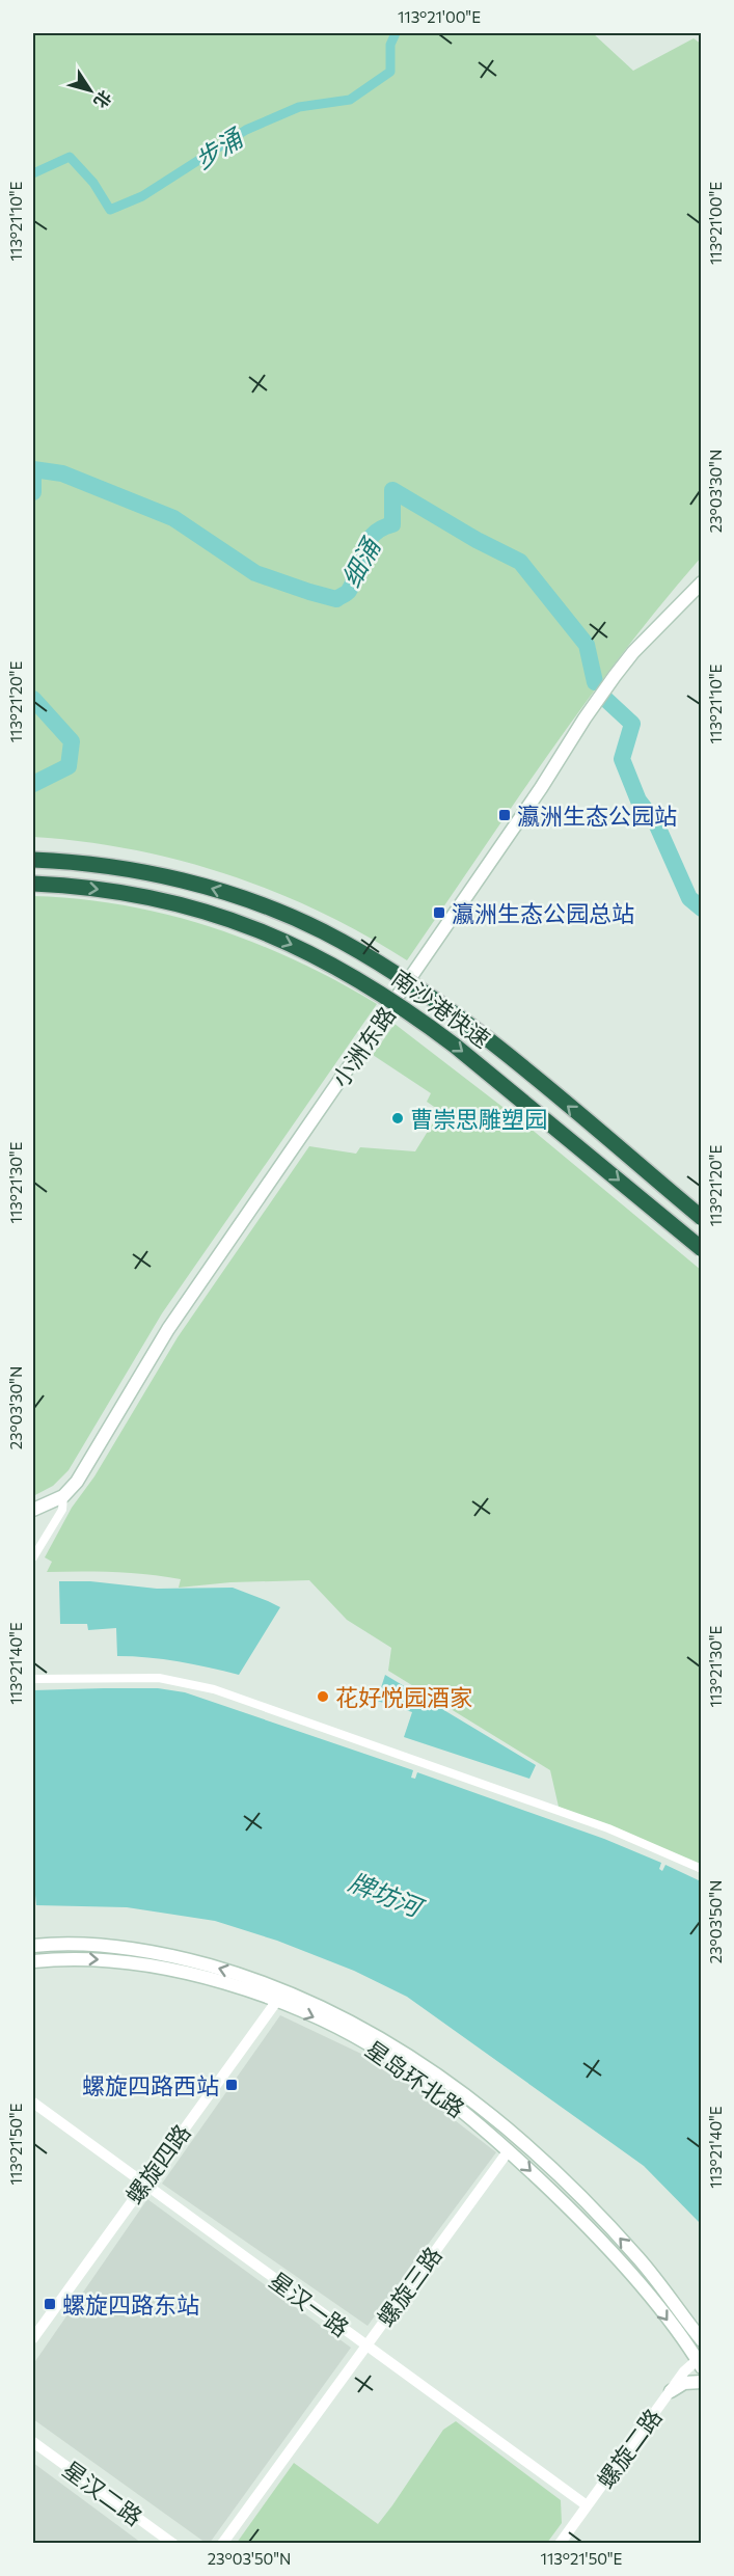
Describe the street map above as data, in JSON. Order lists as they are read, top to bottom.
{
  "streets": {
    "highway": ["南沙港快速"],
    "main road": ["小洲东路", "星岛环北路"],
    "street": [
      "螺旋四路",
      "螺旋三路",
      "星汉一路",
      "螺旋二路",
      "星汉二路"
    ]
  },
  "crossings": [
    ["星岛环北路", "螺旋四路"],
    ["星岛环北路", "螺旋三路"],
    ["星岛环北路", "螺旋二路"],
    ["螺旋四路", "星汉一路"],
    ["螺旋三路", "星汉一路"],
    ["星汉一路", "螺旋二路"]
  ],
  "water": ["步涌", "细涌", "牌坊河"],
  "places": {
    "transit": [
      "瀛洲生态公园站",
      "瀛洲生态公园总站",
      "螺旋四路西站",
      "螺旋四路东站"
    ],
    "other": ["曹崇思雕塑园", "花好悦园酒家"]
  },
  "north": "bottom right",
  "coordinates": [
    "113°21'00\"E",
    "113°21'10\"E",
    "23°03'30\"N",
    "113°21'20\"E",
    "113°21'30\"E",
    "113°21'40\"E",
    "23°03'50\"N",
    "113°21'50\"E"
  ]
}
